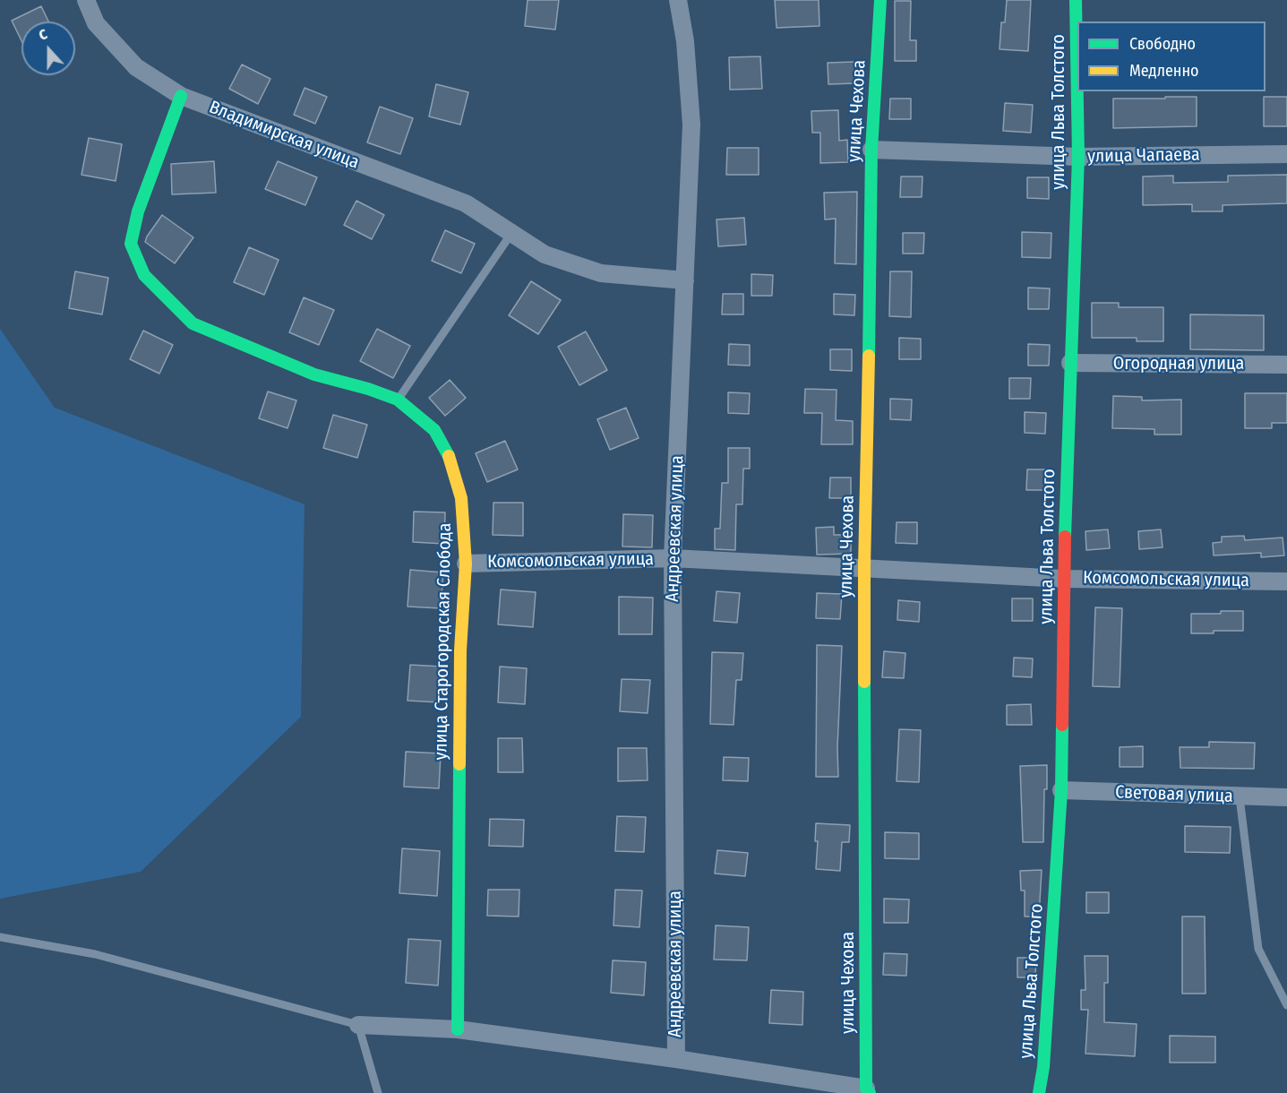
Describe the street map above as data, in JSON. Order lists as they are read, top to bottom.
{
  "streets": {
    "street": [
      "улица Чехова",
      "улица Льва Толстого",
      "Владимирская улица",
      "улица Чапаева",
      "Огородная улица",
      "Андреевская улица",
      "Комсомольская улица",
      "улица Старогородская Слобода",
      "Световая улица"
    ]
  },
  "crossings": [
    ["улица Чехова", "улица Чапаева"],
    ["улица Чехова", "Комсомольская улица"],
    ["улица Льва Толстого", "улица Чапаева"],
    ["улица Льва Толстого", "Огородная улица"],
    ["улица Льва Толстого", "Комсомольская улица"],
    ["улица Льва Толстого", "Световая улица"],
    ["Владимирская улица", "Андреевская улица"],
    ["Владимирская улица", "улица Старогородская Слобода"],
    ["Андреевская улица", "Комсомольская улица"],
    ["Комсомольская улица", "улица Старогородская Слобода"]
  ],
  "legend": ["Свободно", "Медленно"],
  "north": "top"
}
